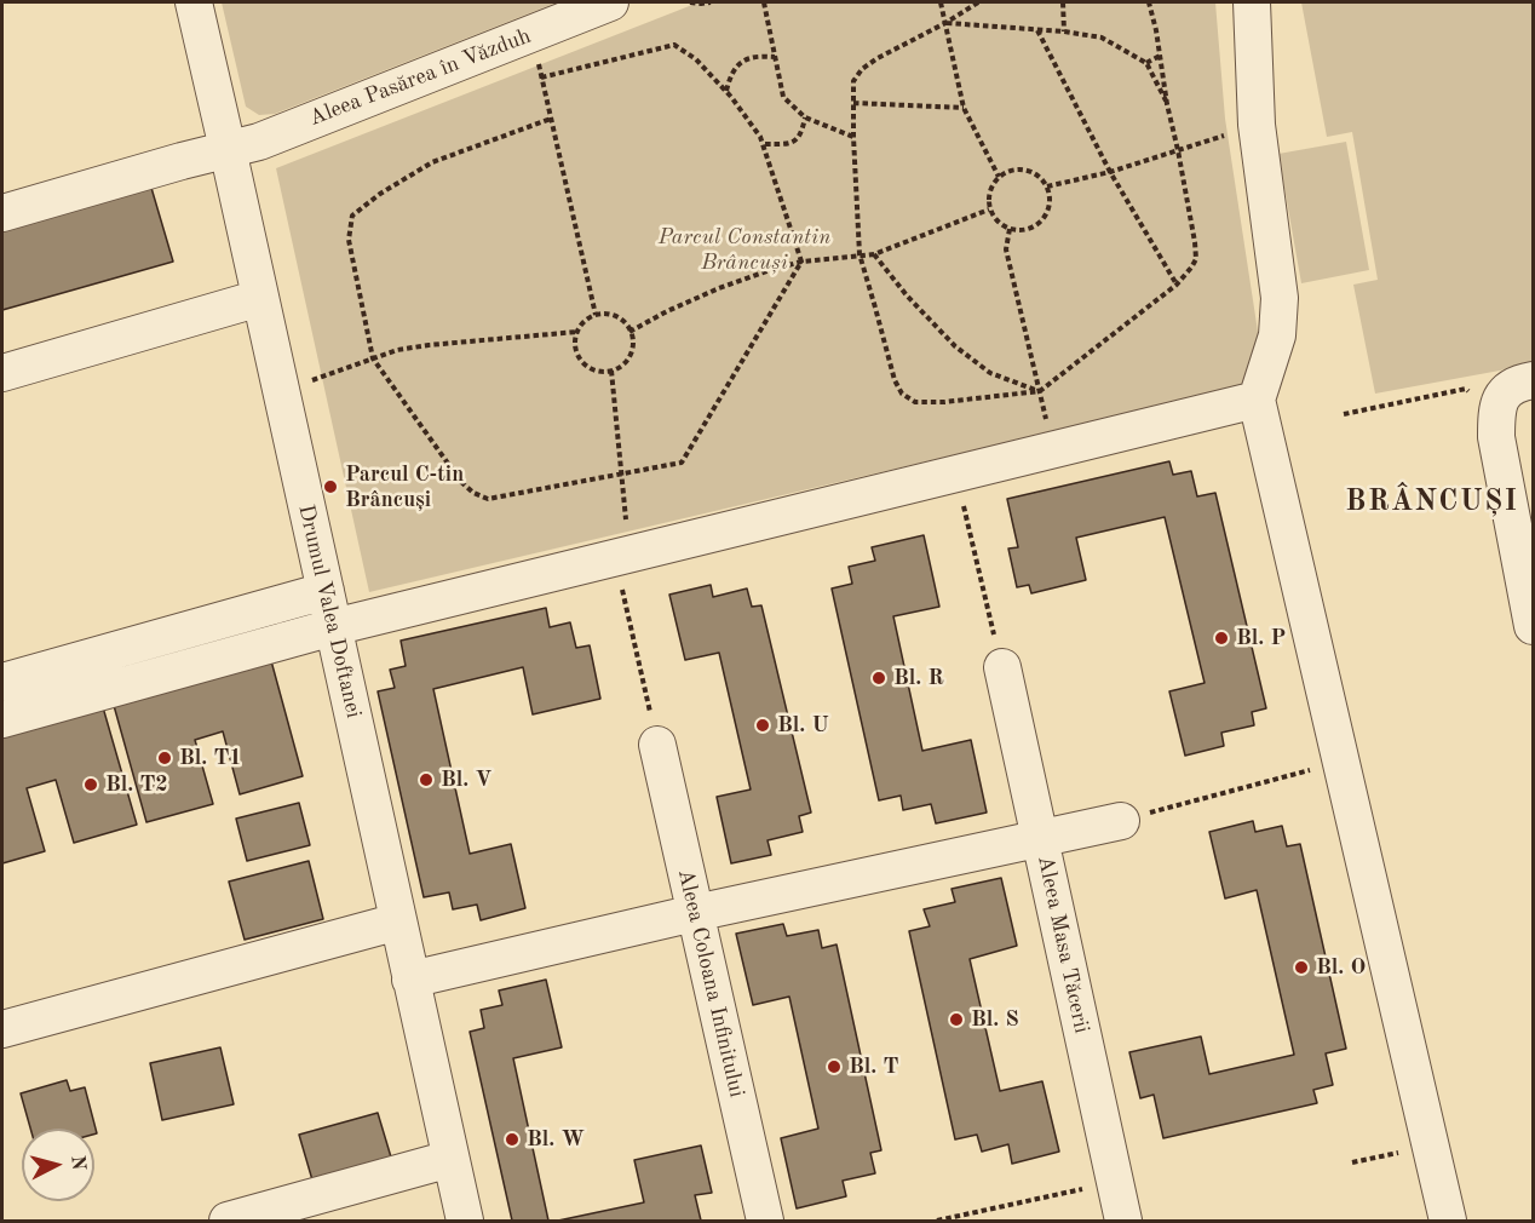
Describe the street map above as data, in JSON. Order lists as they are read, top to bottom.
{
  "streets": {
    "street": [
      "Aleea Pasărea în Văzduh",
      "Drumul Valea Doftanei",
      "Aleea Masa Tăcerii",
      "Aleea Coloana Infinitului"
    ]
  },
  "crossings": [
    ["Aleea Pasărea în Văzduh", "Drumul Valea Doftanei"]
  ],
  "districts": ["BRÂNCUȘI"],
  "parks": ["Parcul Constantin Brâncuși"],
  "places": [
    "Parcul C-tin Brâncuși",
    "Bl. P",
    "Bl. R",
    "Bl. U",
    "Bl. T1",
    "Bl. V",
    "Bl. T2",
    "Bl. O",
    "Bl. S",
    "Bl. T",
    "Bl. W"
  ],
  "north": "right"
}
